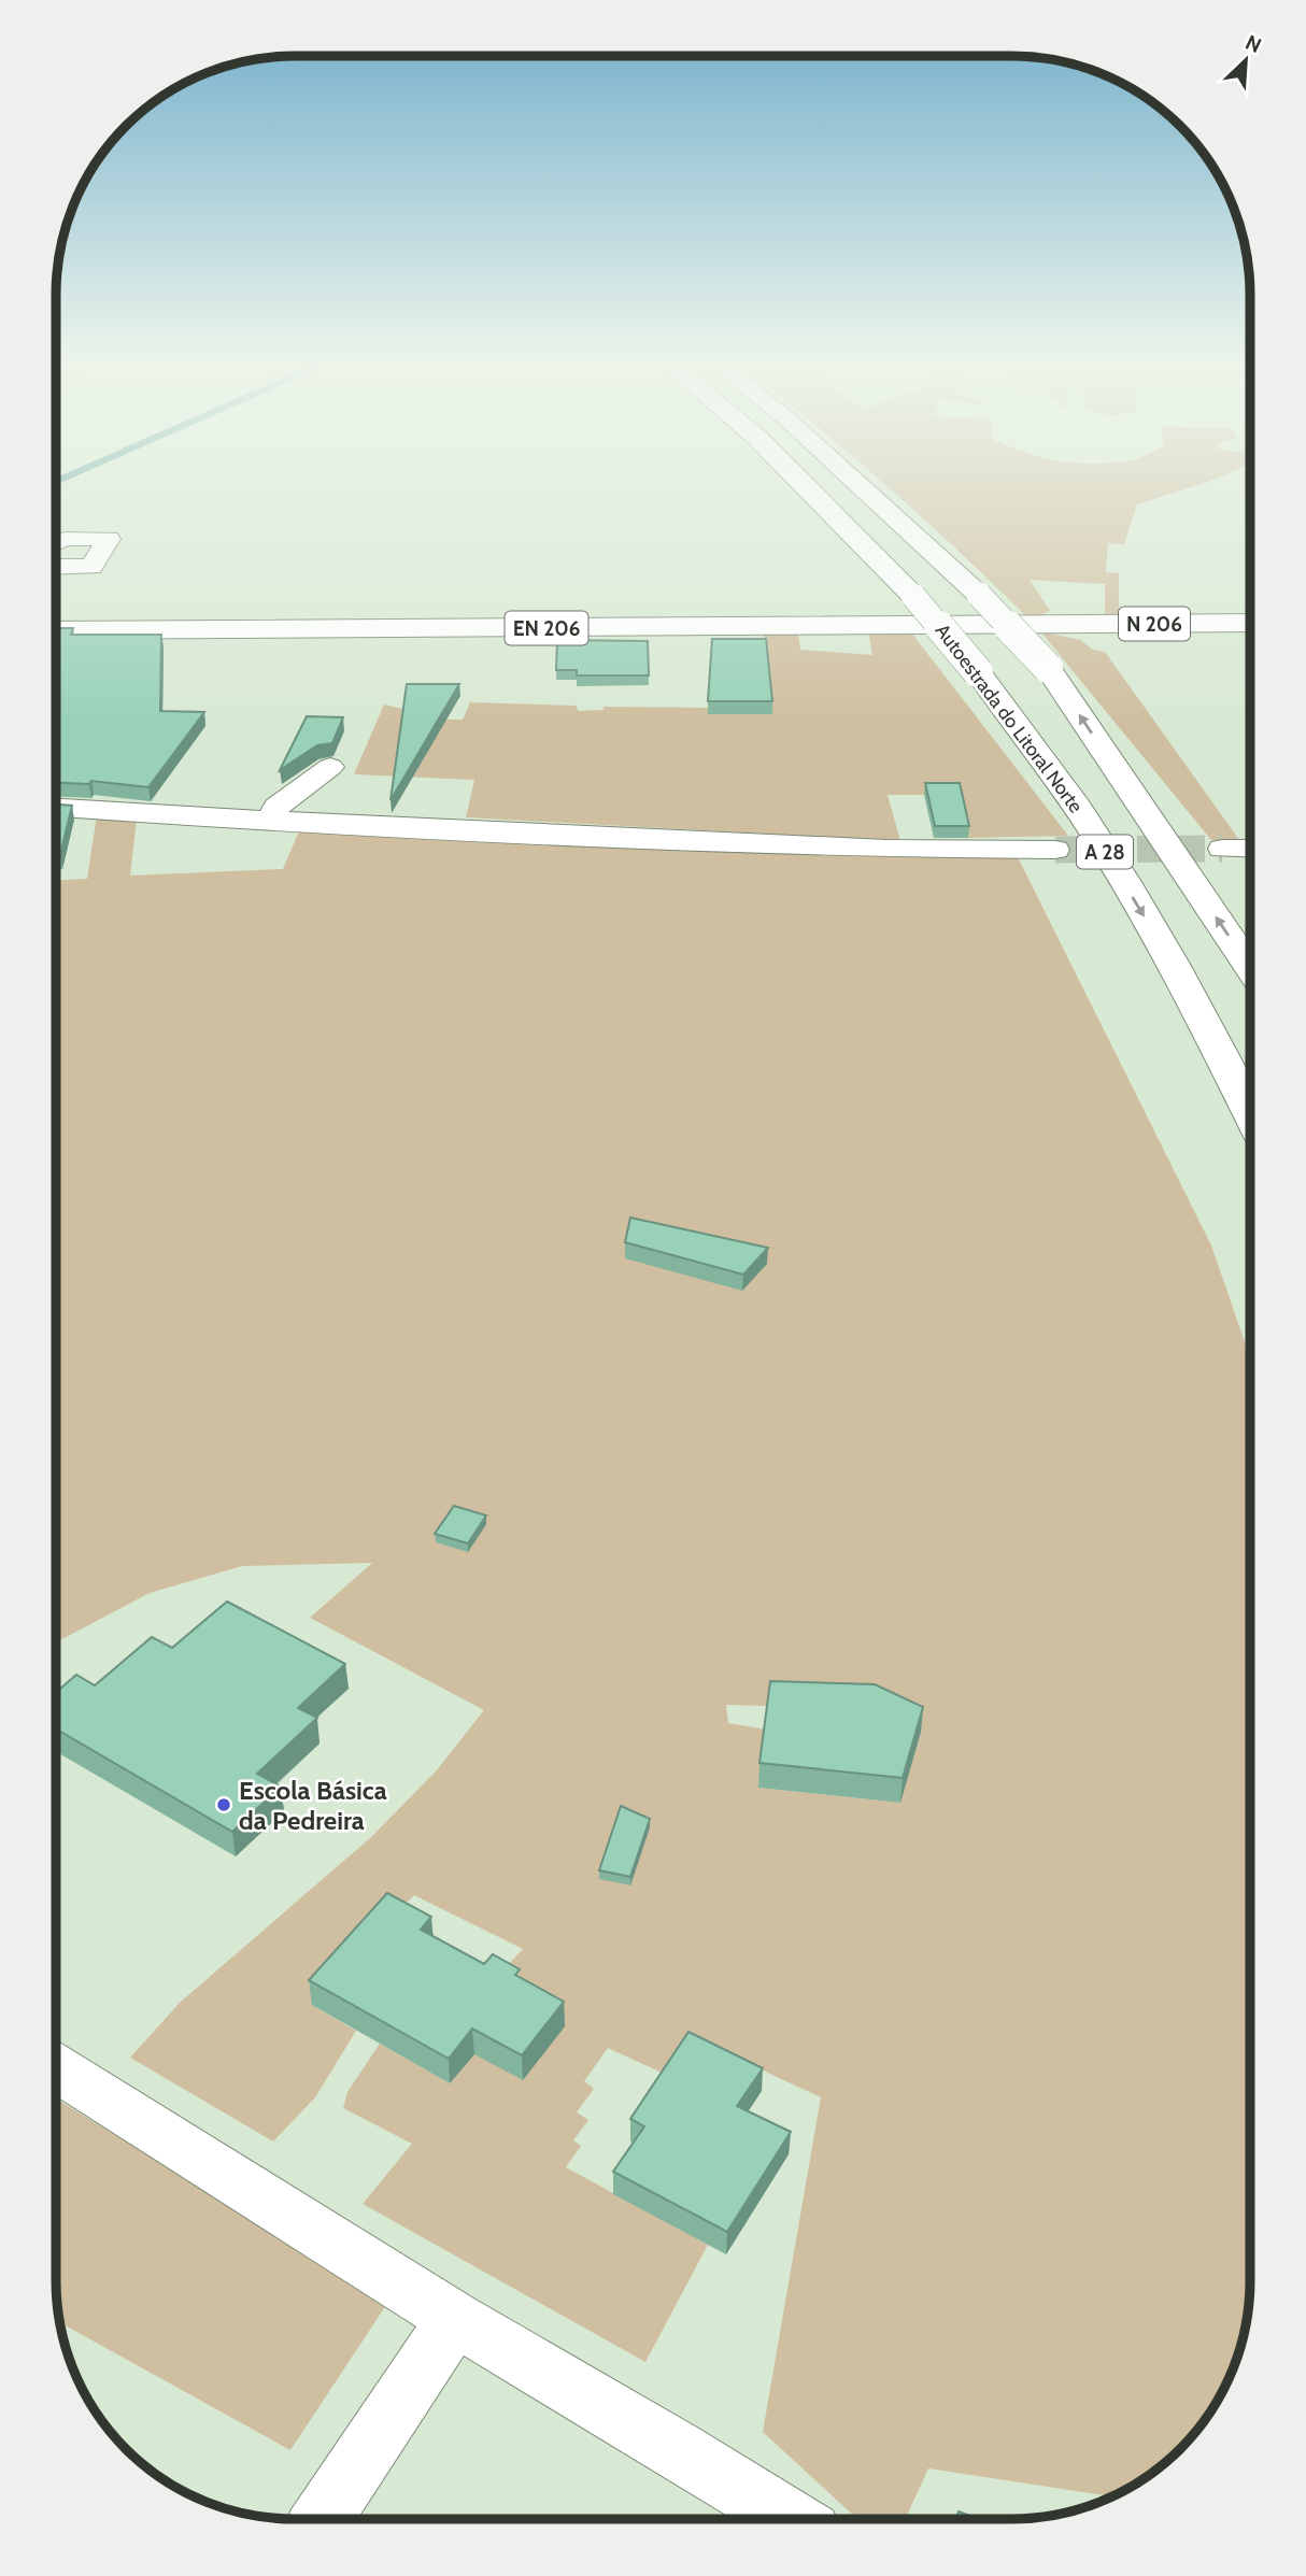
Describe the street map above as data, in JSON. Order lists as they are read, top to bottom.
{
  "streets": {
    "main road": [
      "N 206",
      "EN 206",
      "Autoestrada do Litoral Norte",
      "A 28"
    ]
  },
  "crossings": [
    ["N 206", "EN 206"]
  ],
  "places": ["Escola Básica da Pedreira"],
  "north": "top right"
}
